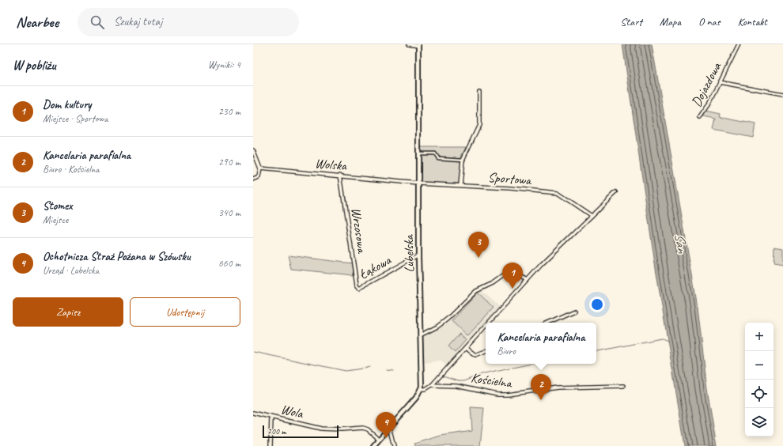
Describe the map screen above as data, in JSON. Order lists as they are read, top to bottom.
{
  "streets": {
    "main road": ["Lubelska"],
    "street": [
      "Dojazdowa",
      "Wolska",
      "Sportowa",
      "Wrzosowa",
      "Łąkowa",
      "Kościelna",
      "Wola"
    ]
  },
  "crossings": [
    ["Wolska", "Sportowa"],
    ["Wolska", "Wrzosowa"],
    ["Wolska", "Lubelska"],
    ["Sportowa", "Lubelska"],
    ["Wrzosowa", "Łąkowa"],
    ["Lubelska", "Łąkowa"]
  ],
  "water": ["San"],
  "scale_bar": "200 m",
  "page": {
    "header": "Nearbee",
    "search": "Szukaj tutaj",
    "nav": [
      "Start",
      "Mapa",
      "O nas",
      "Kontakt"
    ],
    "heading": ["W pobliżu", "Wyniki: 4"],
    "list": [
      {
        "mark": "1",
        "name": "Dom kultury",
        "note": "Miejsce · Sportowa",
        "value": "230 m"
      },
      {
        "mark": "2",
        "name": "Kancelaria parafialna",
        "note": "Biuro · Kościelna",
        "value": "290 m"
      },
      {
        "mark": "3",
        "name": "Stomex",
        "note": "Miejsce",
        "value": "340 m"
      },
      {
        "mark": "4",
        "name": "Ochotnicza Straż Pożana w Szówsku",
        "note": "Urząd · Lubelska",
        "value": "660 m"
      }
    ],
    "pins": [
      "3",
      "1",
      "2",
      "4"
    ],
    "buttons": ["Zapisz", "Udostępnij"],
    "map_buttons": ["+", "−"],
    "popup": ["Kancelaria parafialna", "Biuro"],
    "scale": "200 m"
  }
}
